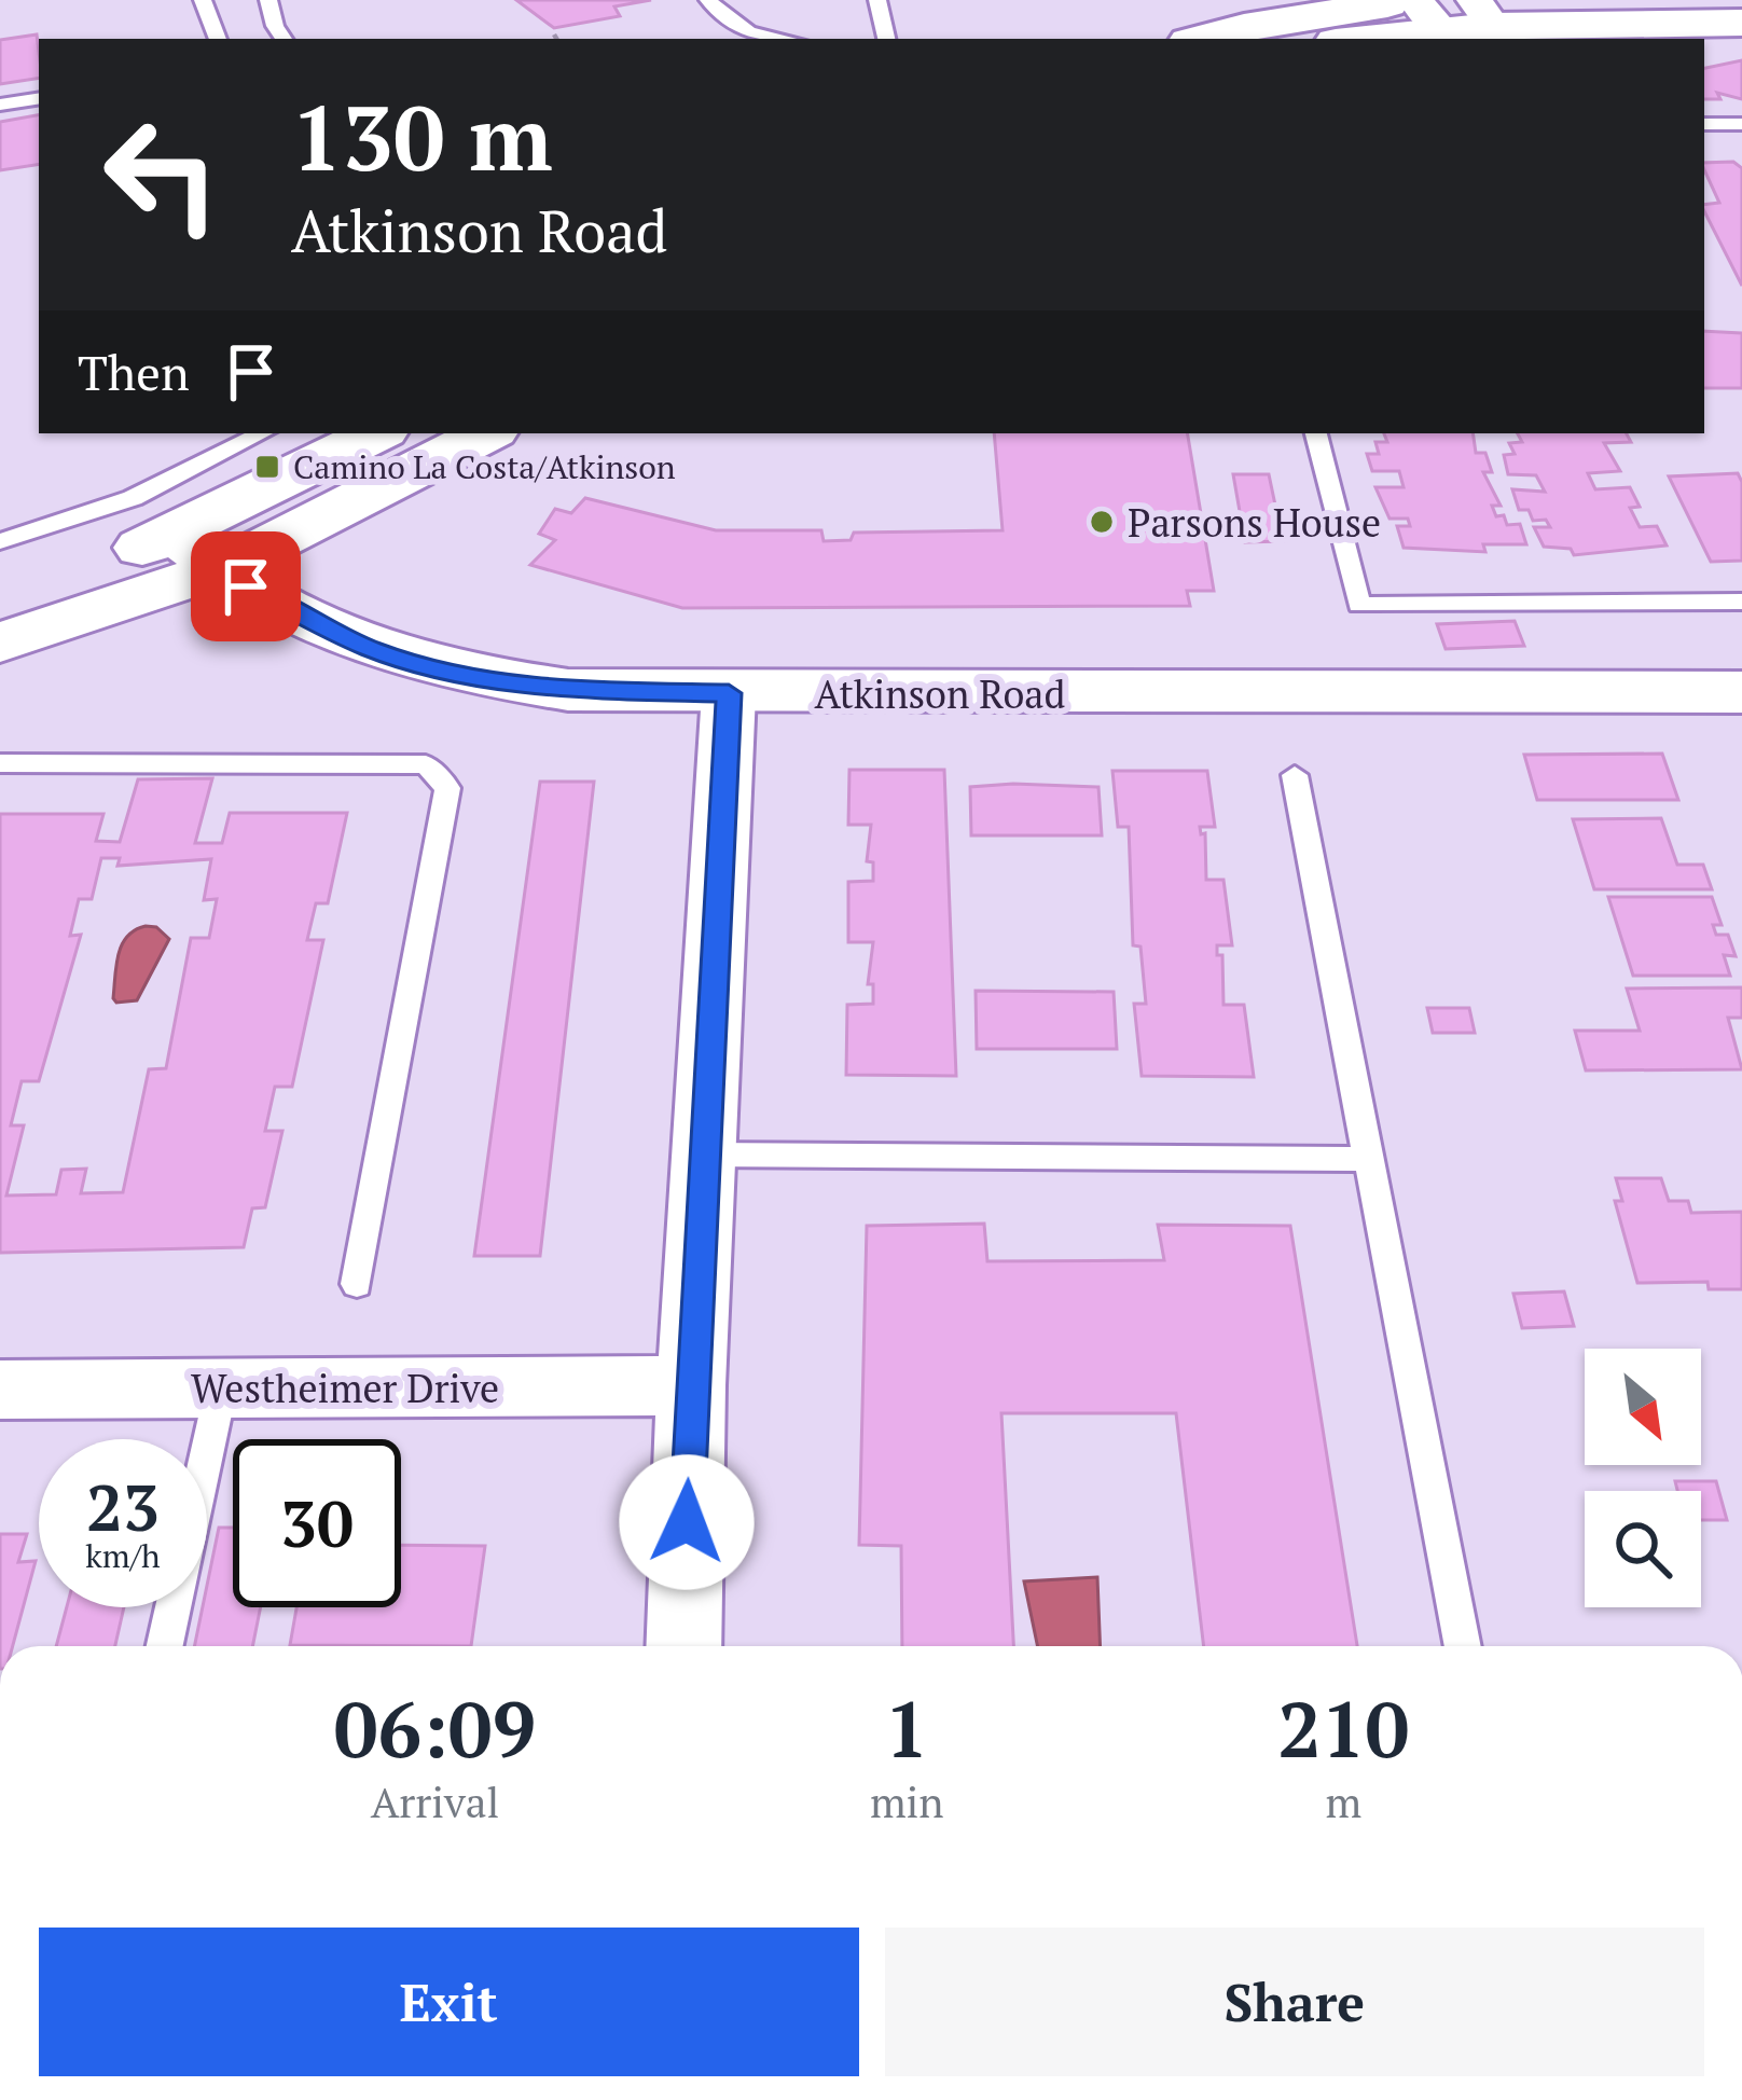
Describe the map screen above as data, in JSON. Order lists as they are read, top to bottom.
{
  "streets": {
    "street": ["Atkinson Road", "Westheimer Drive"]
  },
  "places": {
    "transit": ["Camino La Costa/Atkinson"],
    "other": ["Parsons House"]
  },
  "north": "bottom right",
  "page": {
    "turn": ["130 m", "Atkinson Road"],
    "then": "Then",
    "speed": "23 km/h",
    "limit": "30",
    "eta": [
      "06:09",
      "Arrival",
      "1",
      "min",
      "210",
      "m"
    ],
    "buttons": ["Exit", "Share"]
  }
}
